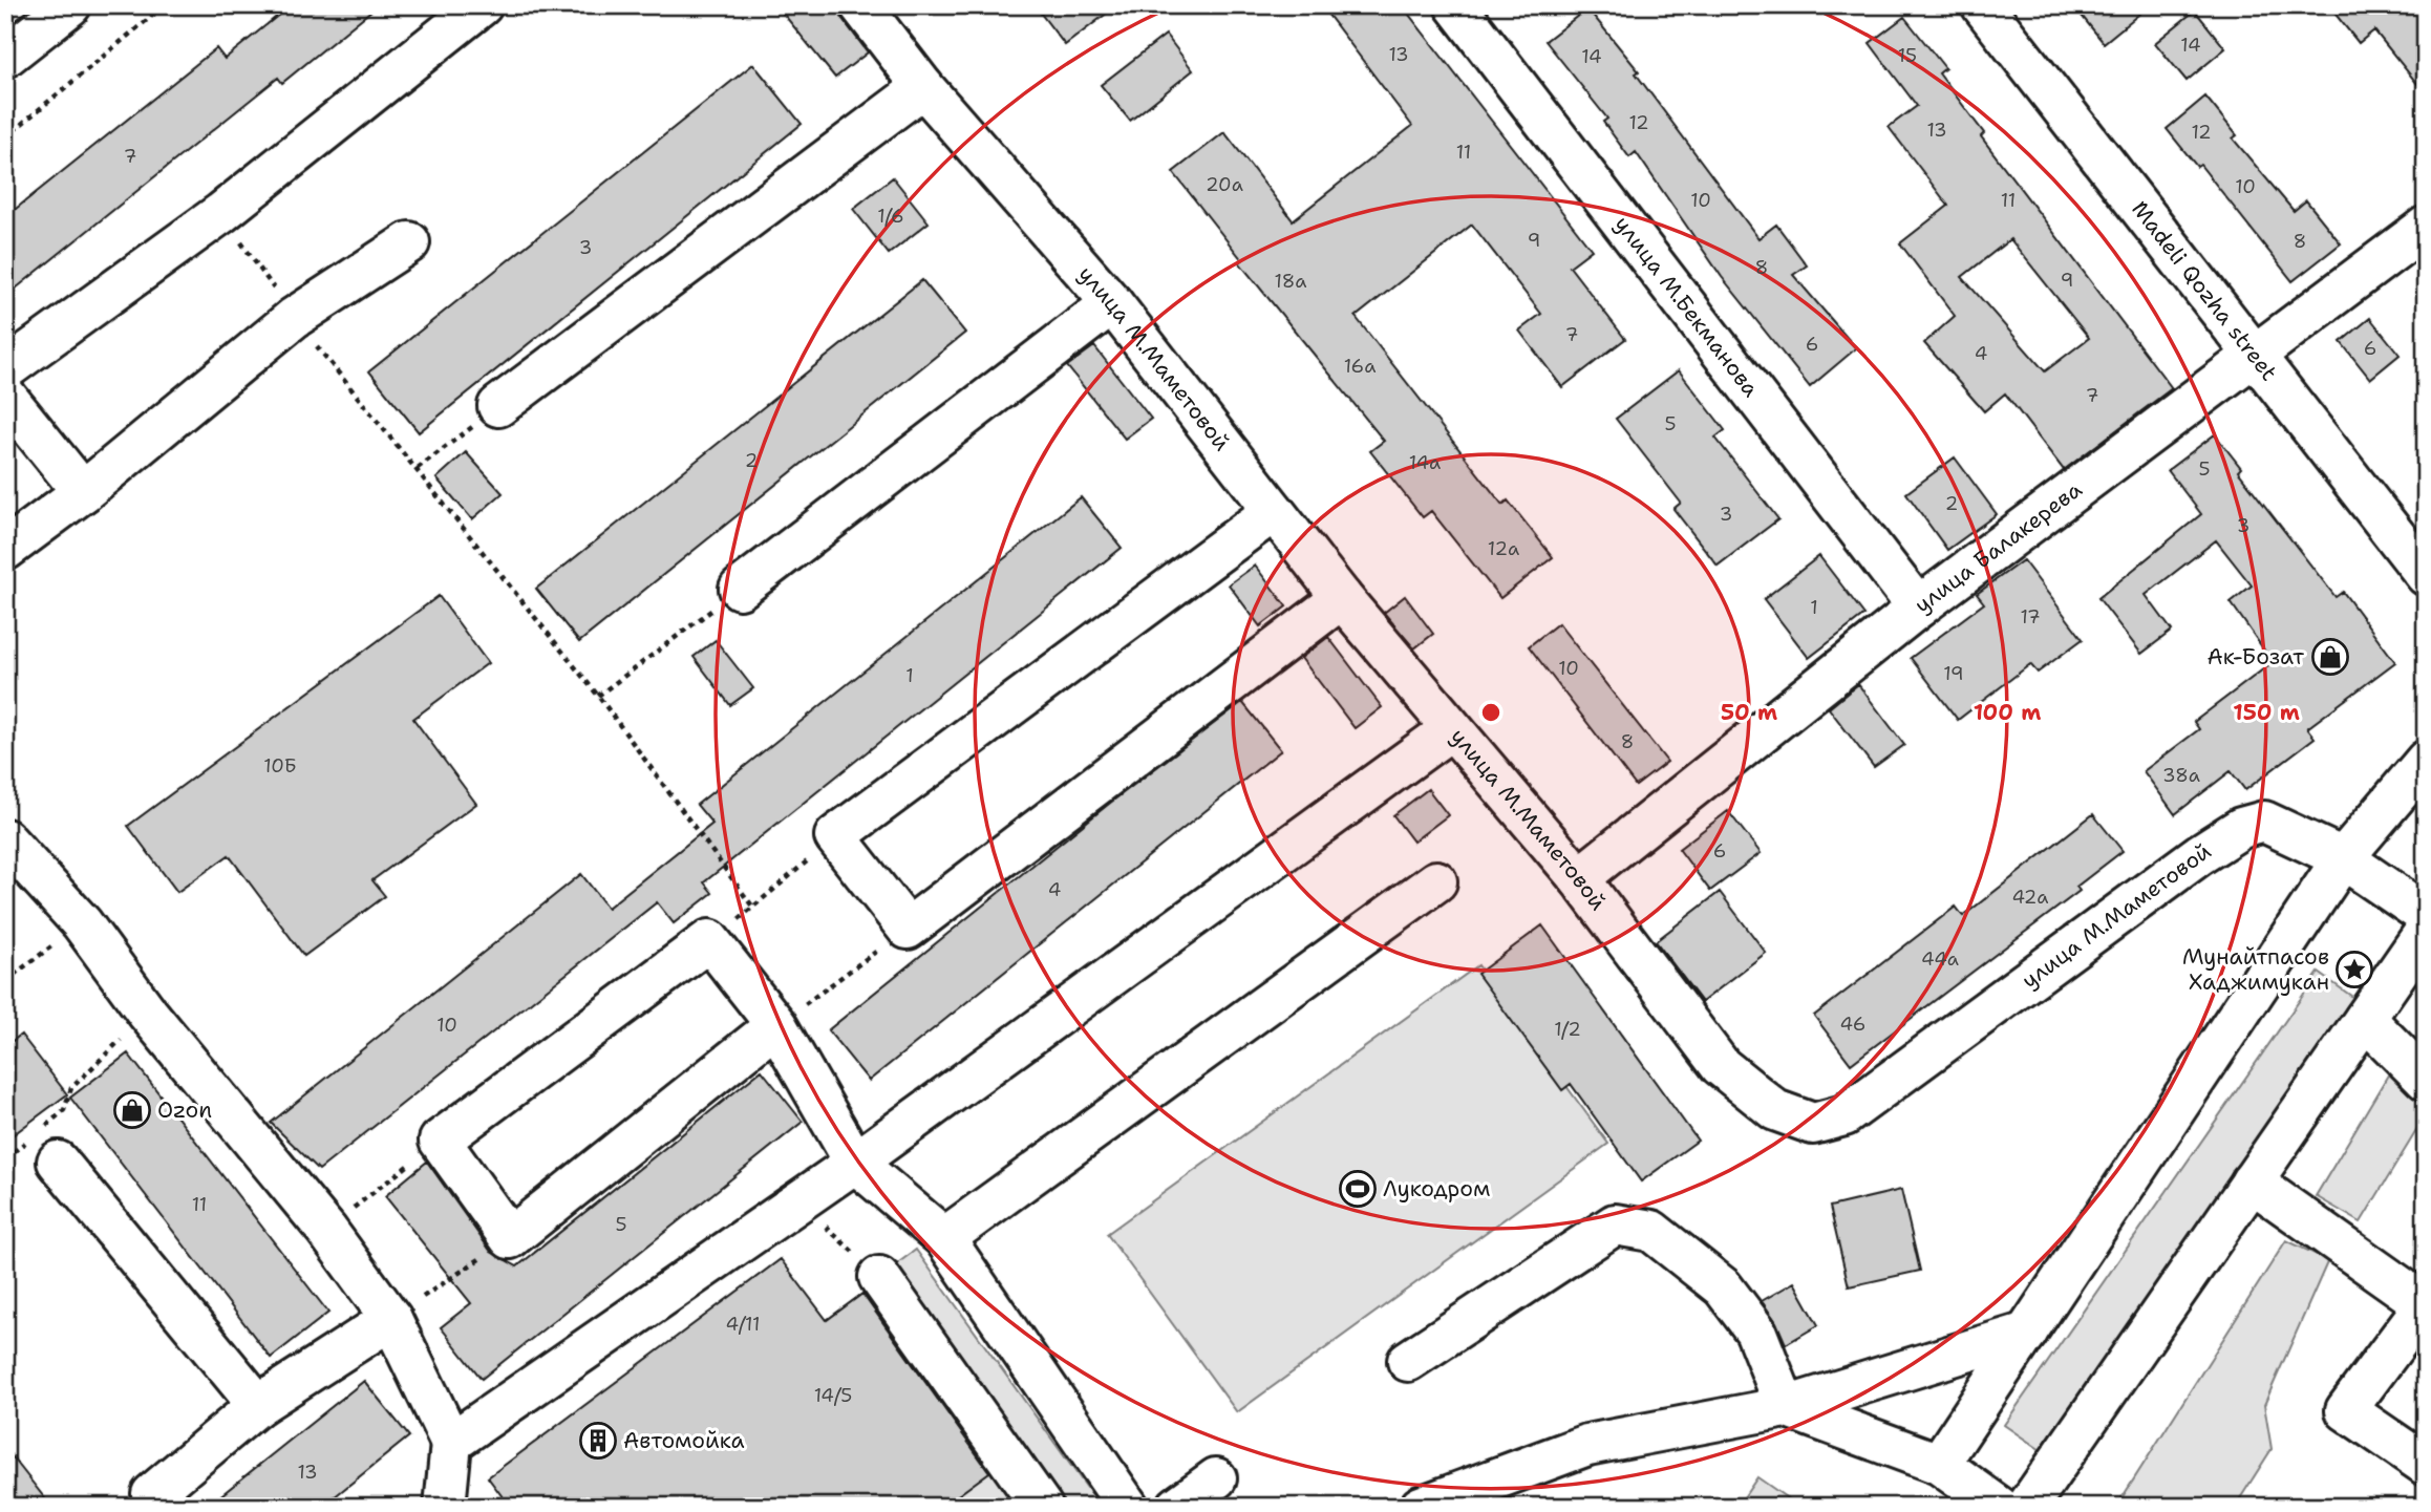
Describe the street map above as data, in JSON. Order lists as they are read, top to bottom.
{
  "streets": {
    "street": [
      "Madeli Qozha street",
      "улица М.Бекманова",
      "улица М.Маметовой",
      "улица Балакерева"
    ]
  },
  "crossings": [
    ["Madeli Qozha street", "улица Балакерева"],
    ["улица М.Бекманова", "улица Балакерева"],
    ["улица М.Маметовой", "улица Балакерева"]
  ],
  "places": {
    "shop": ["Ак-Бозат", "Ozon"],
    "place": ["Мунайтпасов Хаджимукан"],
    "sports": ["Лукодром"],
    "building": ["Автомойка"]
  },
  "house_numbers": [
    "14",
    "13",
    "15",
    "14",
    "12",
    "13",
    "12",
    "11",
    "7",
    "20а",
    "10",
    "10",
    "11",
    "1/6",
    "9",
    "8",
    "3",
    "8",
    "9",
    "18а",
    "7",
    "6",
    "6",
    "4",
    "16а",
    "7",
    "5",
    "2",
    "14а",
    "5",
    "2",
    "3",
    "3",
    "12а",
    "1",
    "17",
    "10",
    "19",
    "1",
    "8",
    "10Б",
    "38а",
    "6",
    "4",
    "42а",
    "44а",
    "46",
    "10",
    "1/2",
    "11",
    "5",
    "4/11",
    "14/5",
    "13"
  ],
  "rings": ["50 m", "100 m", "150 m"]
}
